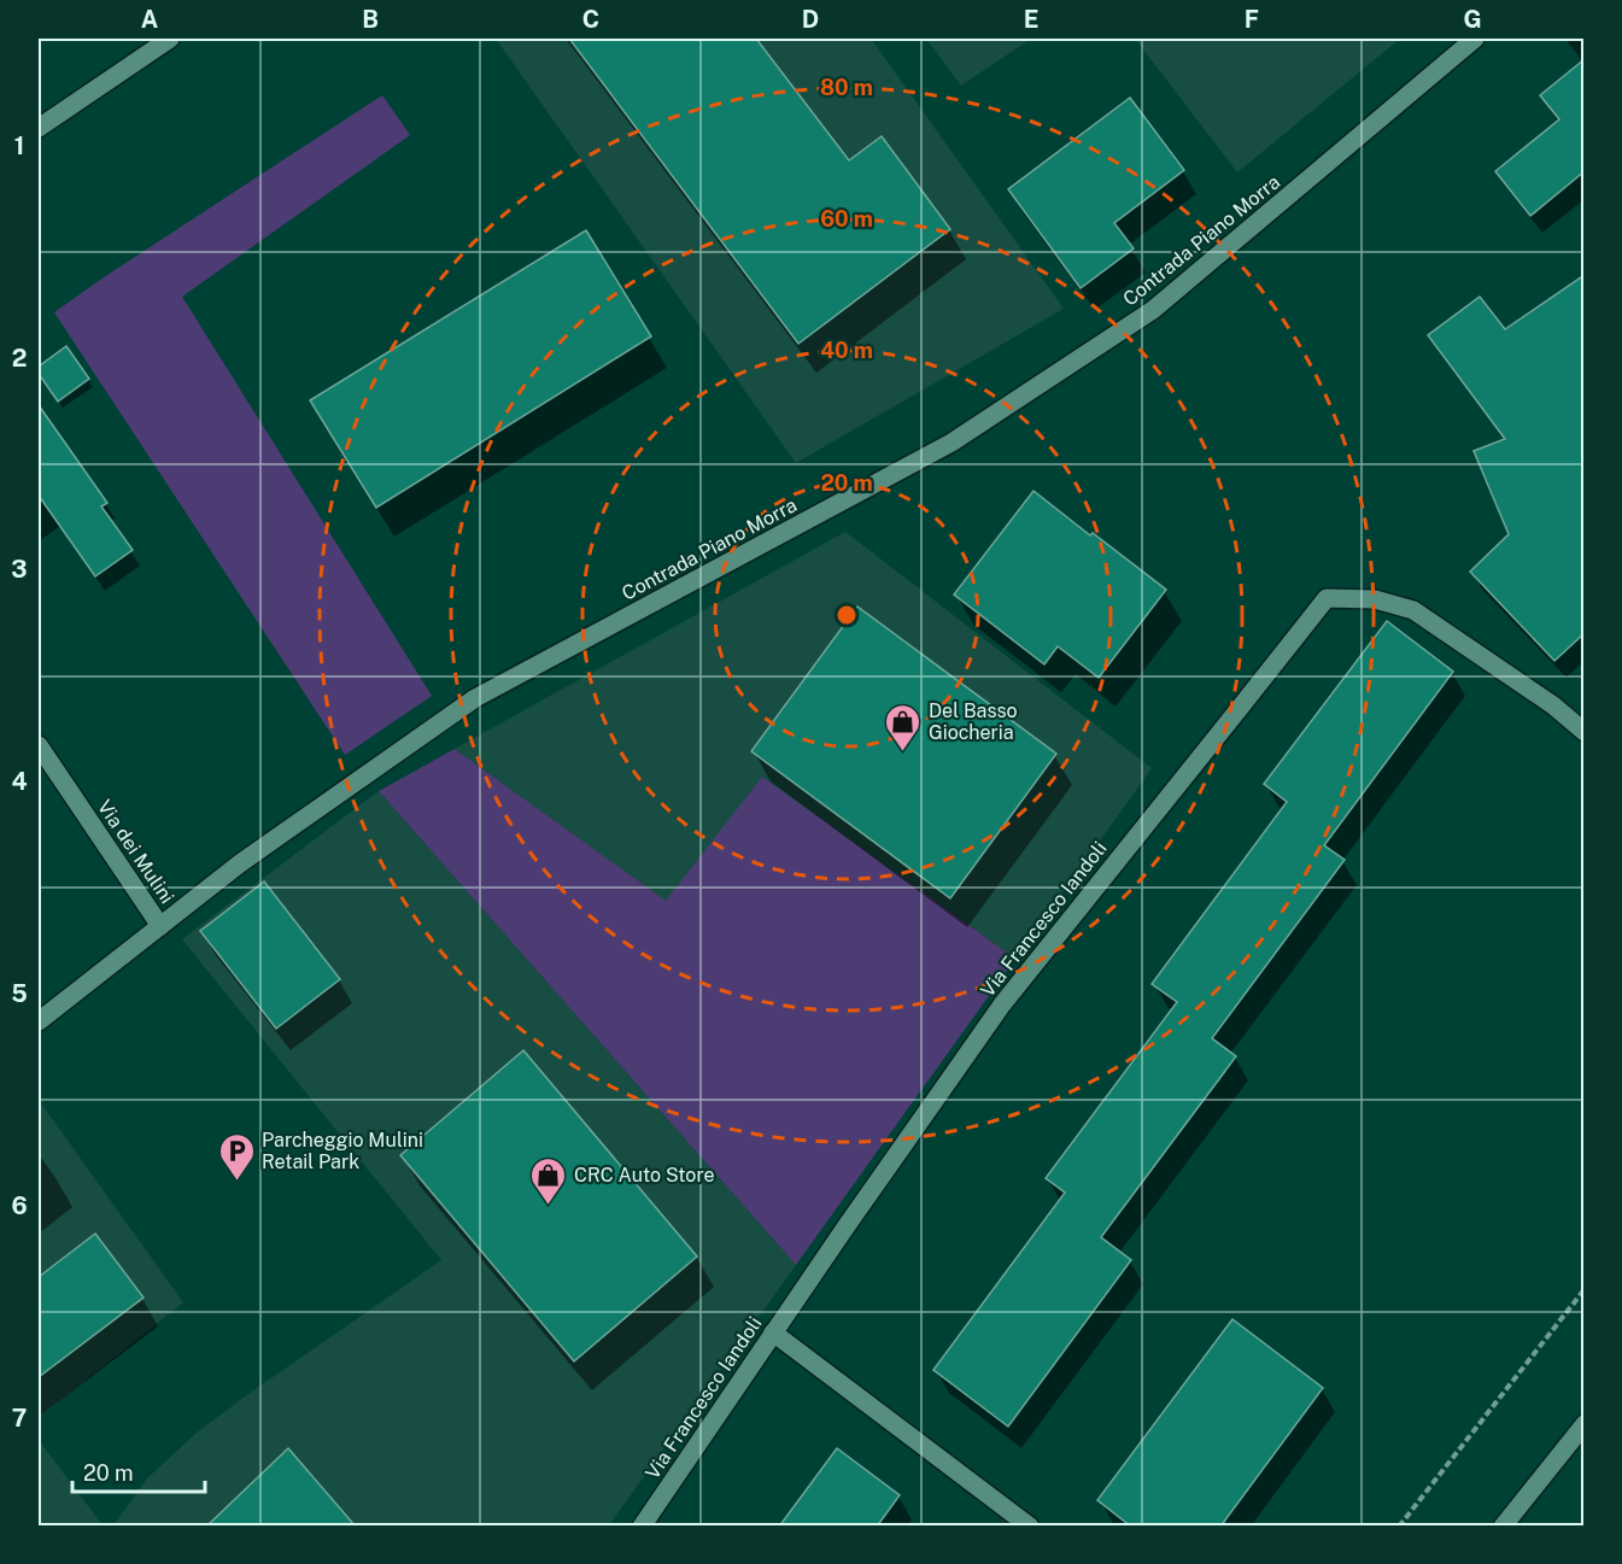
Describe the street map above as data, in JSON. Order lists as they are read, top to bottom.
{
  "streets": {
    "street": ["Contrada Piano Morra", "Via dei Mulini", "Via Francesco Iandoli"]
  },
  "crossings": [
    ["Contrada Piano Morra", "Via dei Mulini"]
  ],
  "places": {
    "shop": ["Del Basso Giocheria", "CRC Auto Store"],
    "parking": ["Parcheggio Mulini Retail Park"]
  },
  "scale_bar": "20 m",
  "grid": {
    "columns": [
      "A",
      "B",
      "C",
      "D",
      "E",
      "F",
      "G"
    ],
    "rows": [
      "1",
      "2",
      "3",
      "4",
      "5",
      "6",
      "7"
    ]
  },
  "rings": [
    "80 m",
    "60 m",
    "40 m",
    "20 m"
  ]
}
